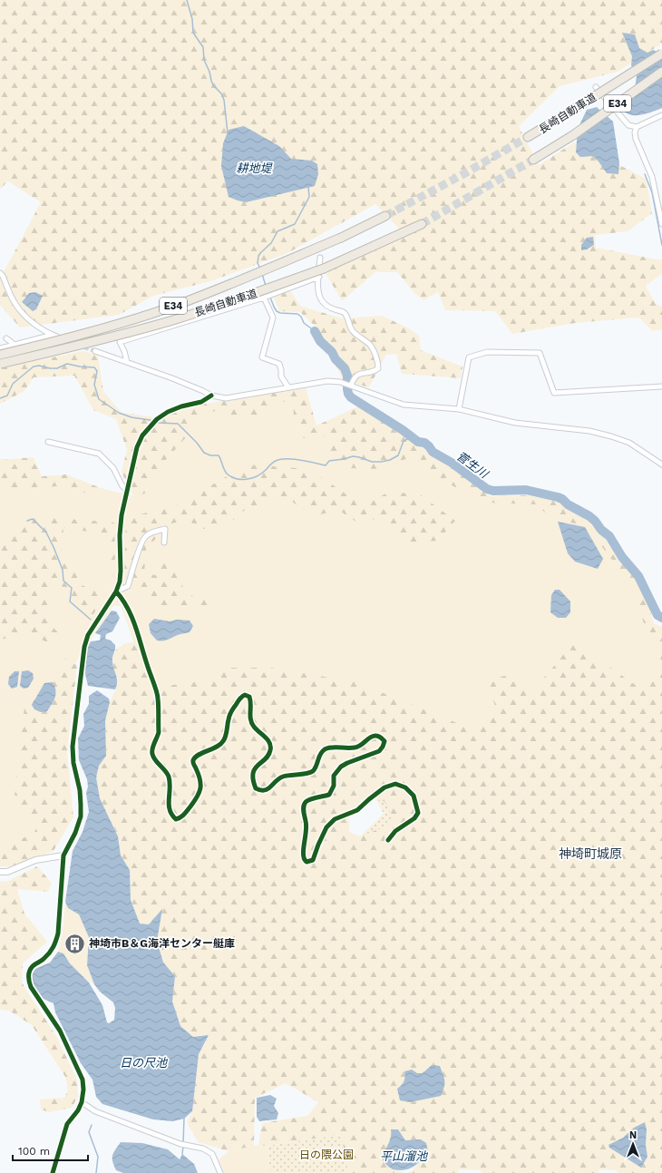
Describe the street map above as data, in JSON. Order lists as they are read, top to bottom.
{
  "streets": {
    "highway": ["E34", "長崎自動車道"]
  },
  "districts": ["神埼町城原"],
  "water": [
    "耕地堤",
    "菅生川",
    "日の尺池",
    "平山溜池"
  ],
  "parks": ["日の隈公園"],
  "places": {
    "building": ["神埼市B＆G海洋センター艇庫"]
  },
  "scale_bar": "100 m",
  "north": "top"
}
